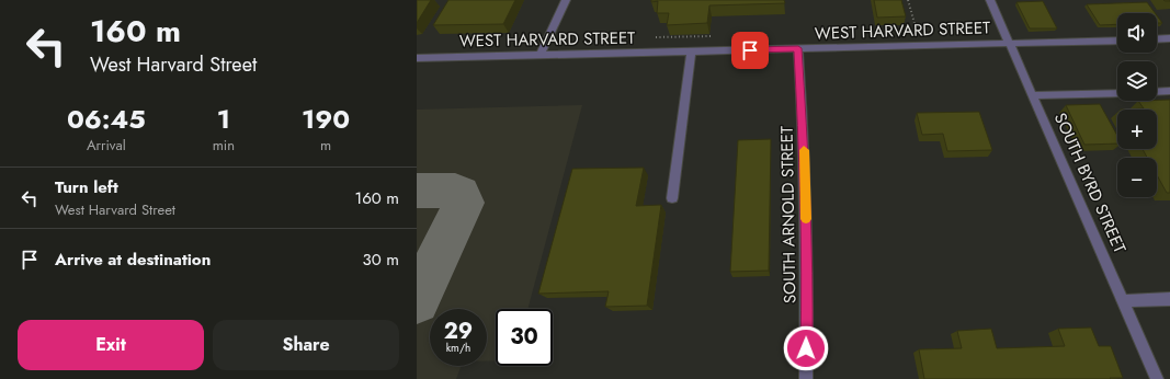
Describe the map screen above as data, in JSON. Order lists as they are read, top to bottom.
{
  "streets": {
    "street": ["WEST HARVARD STREET", "SOUTH BYRD STREET", "SOUTH ARNOLD STREET"]
  },
  "crossings": [
    ["WEST HARVARD STREET", "SOUTH BYRD STREET"],
    ["WEST HARVARD STREET", "SOUTH ARNOLD STREET"]
  ],
  "page": {
    "turn": ["160 m", "West Harvard Street"],
    "map_buttons": ["+", "−"],
    "eta": [
      "06:45",
      "Arrival",
      "1",
      "min",
      "190",
      "m"
    ],
    "list": [
      {
        "name": "Turn left",
        "note": "West Harvard Street",
        "value": "160 m"
      },
      {
        "name": "Arrive at destination",
        "value": "30 m"
      }
    ],
    "speed": "29 km/h",
    "limit": "30",
    "buttons": ["Exit", "Share"]
  }
}
